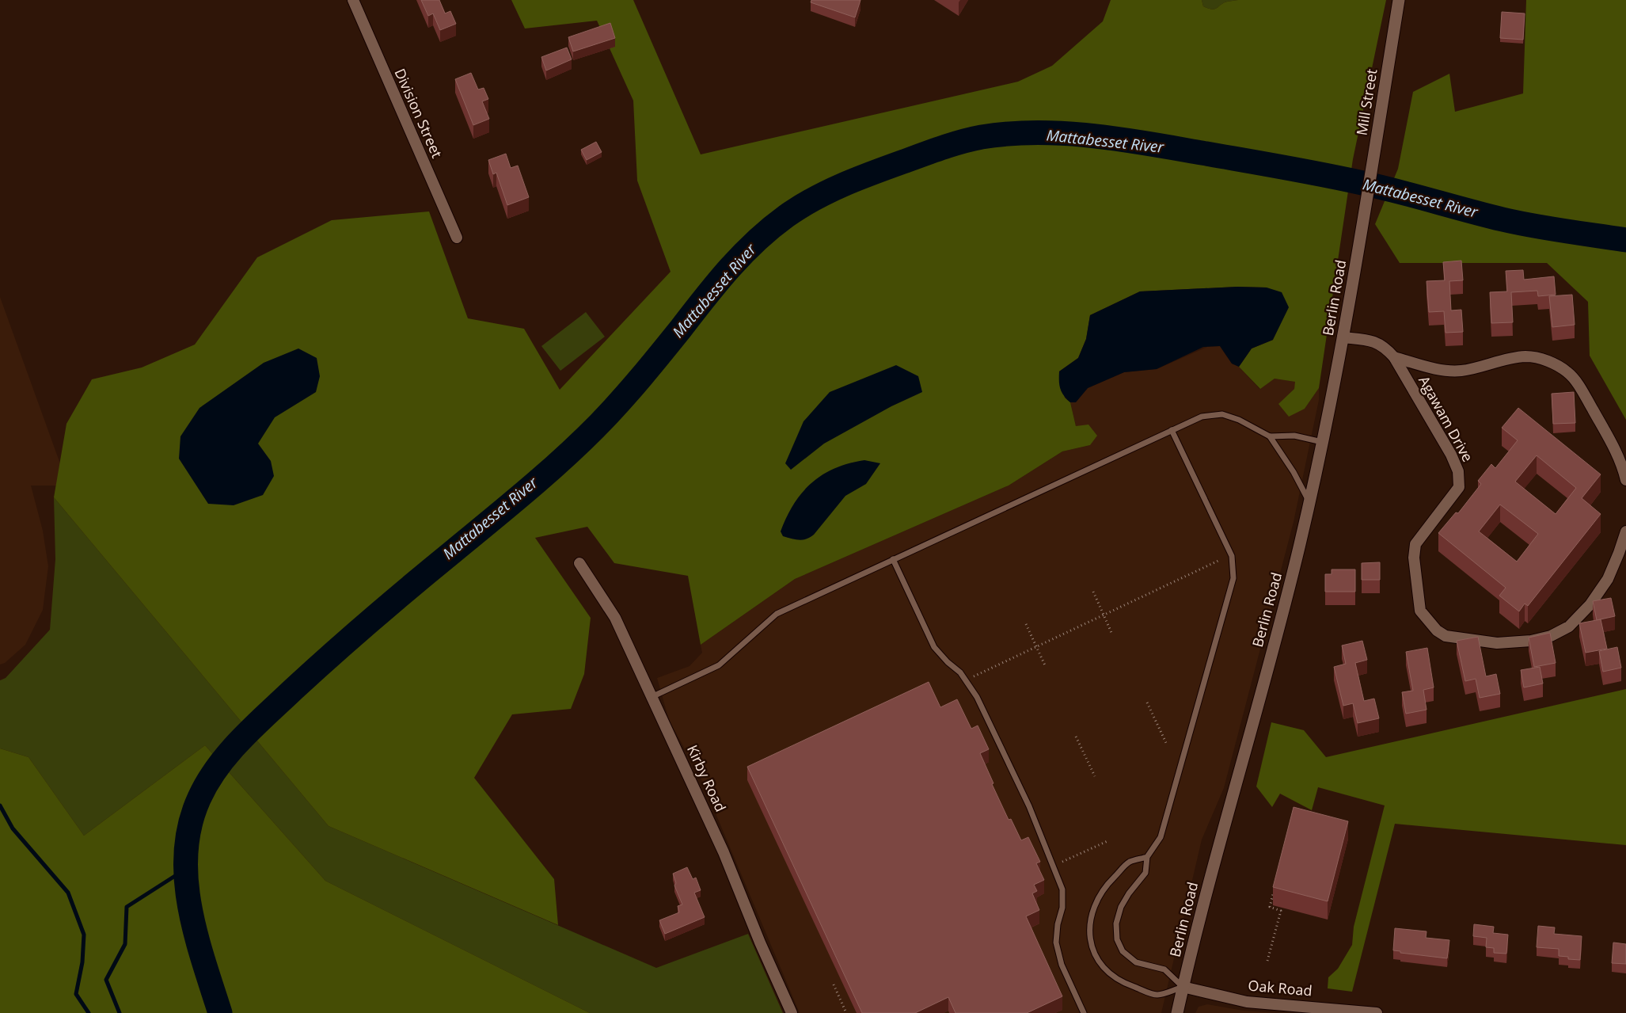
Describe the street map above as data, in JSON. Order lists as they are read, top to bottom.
{
  "streets": {
    "main road": ["Mill Street", "Berlin Road"],
    "street": [
      "Division Street",
      "Agawam Drive",
      "Kirby Road",
      "Oak Road"
    ]
  },
  "crossings": [
    ["Mill Street", "Berlin Road"],
    ["Berlin Road", "Agawam Drive"],
    ["Berlin Road", "Oak Road"]
  ],
  "water": ["Mattabesset River"]
}
